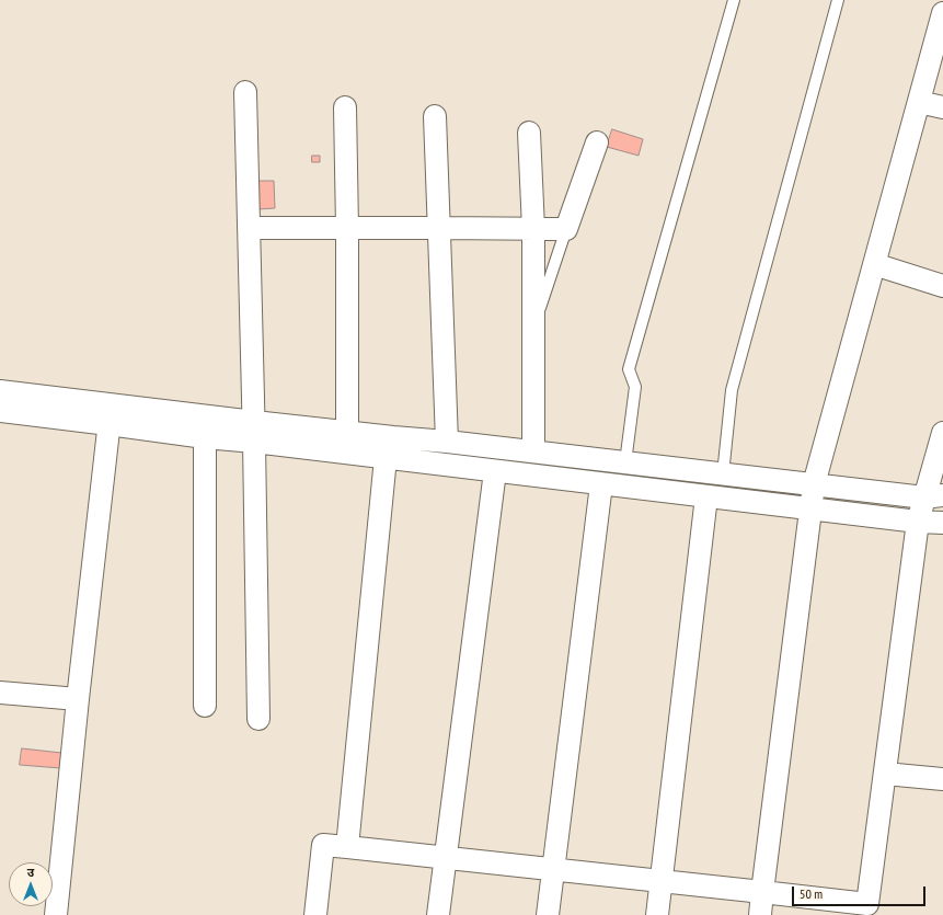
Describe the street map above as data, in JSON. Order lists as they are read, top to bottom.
{
  "scale_bar": "50 m",
  "north": "top"
}
